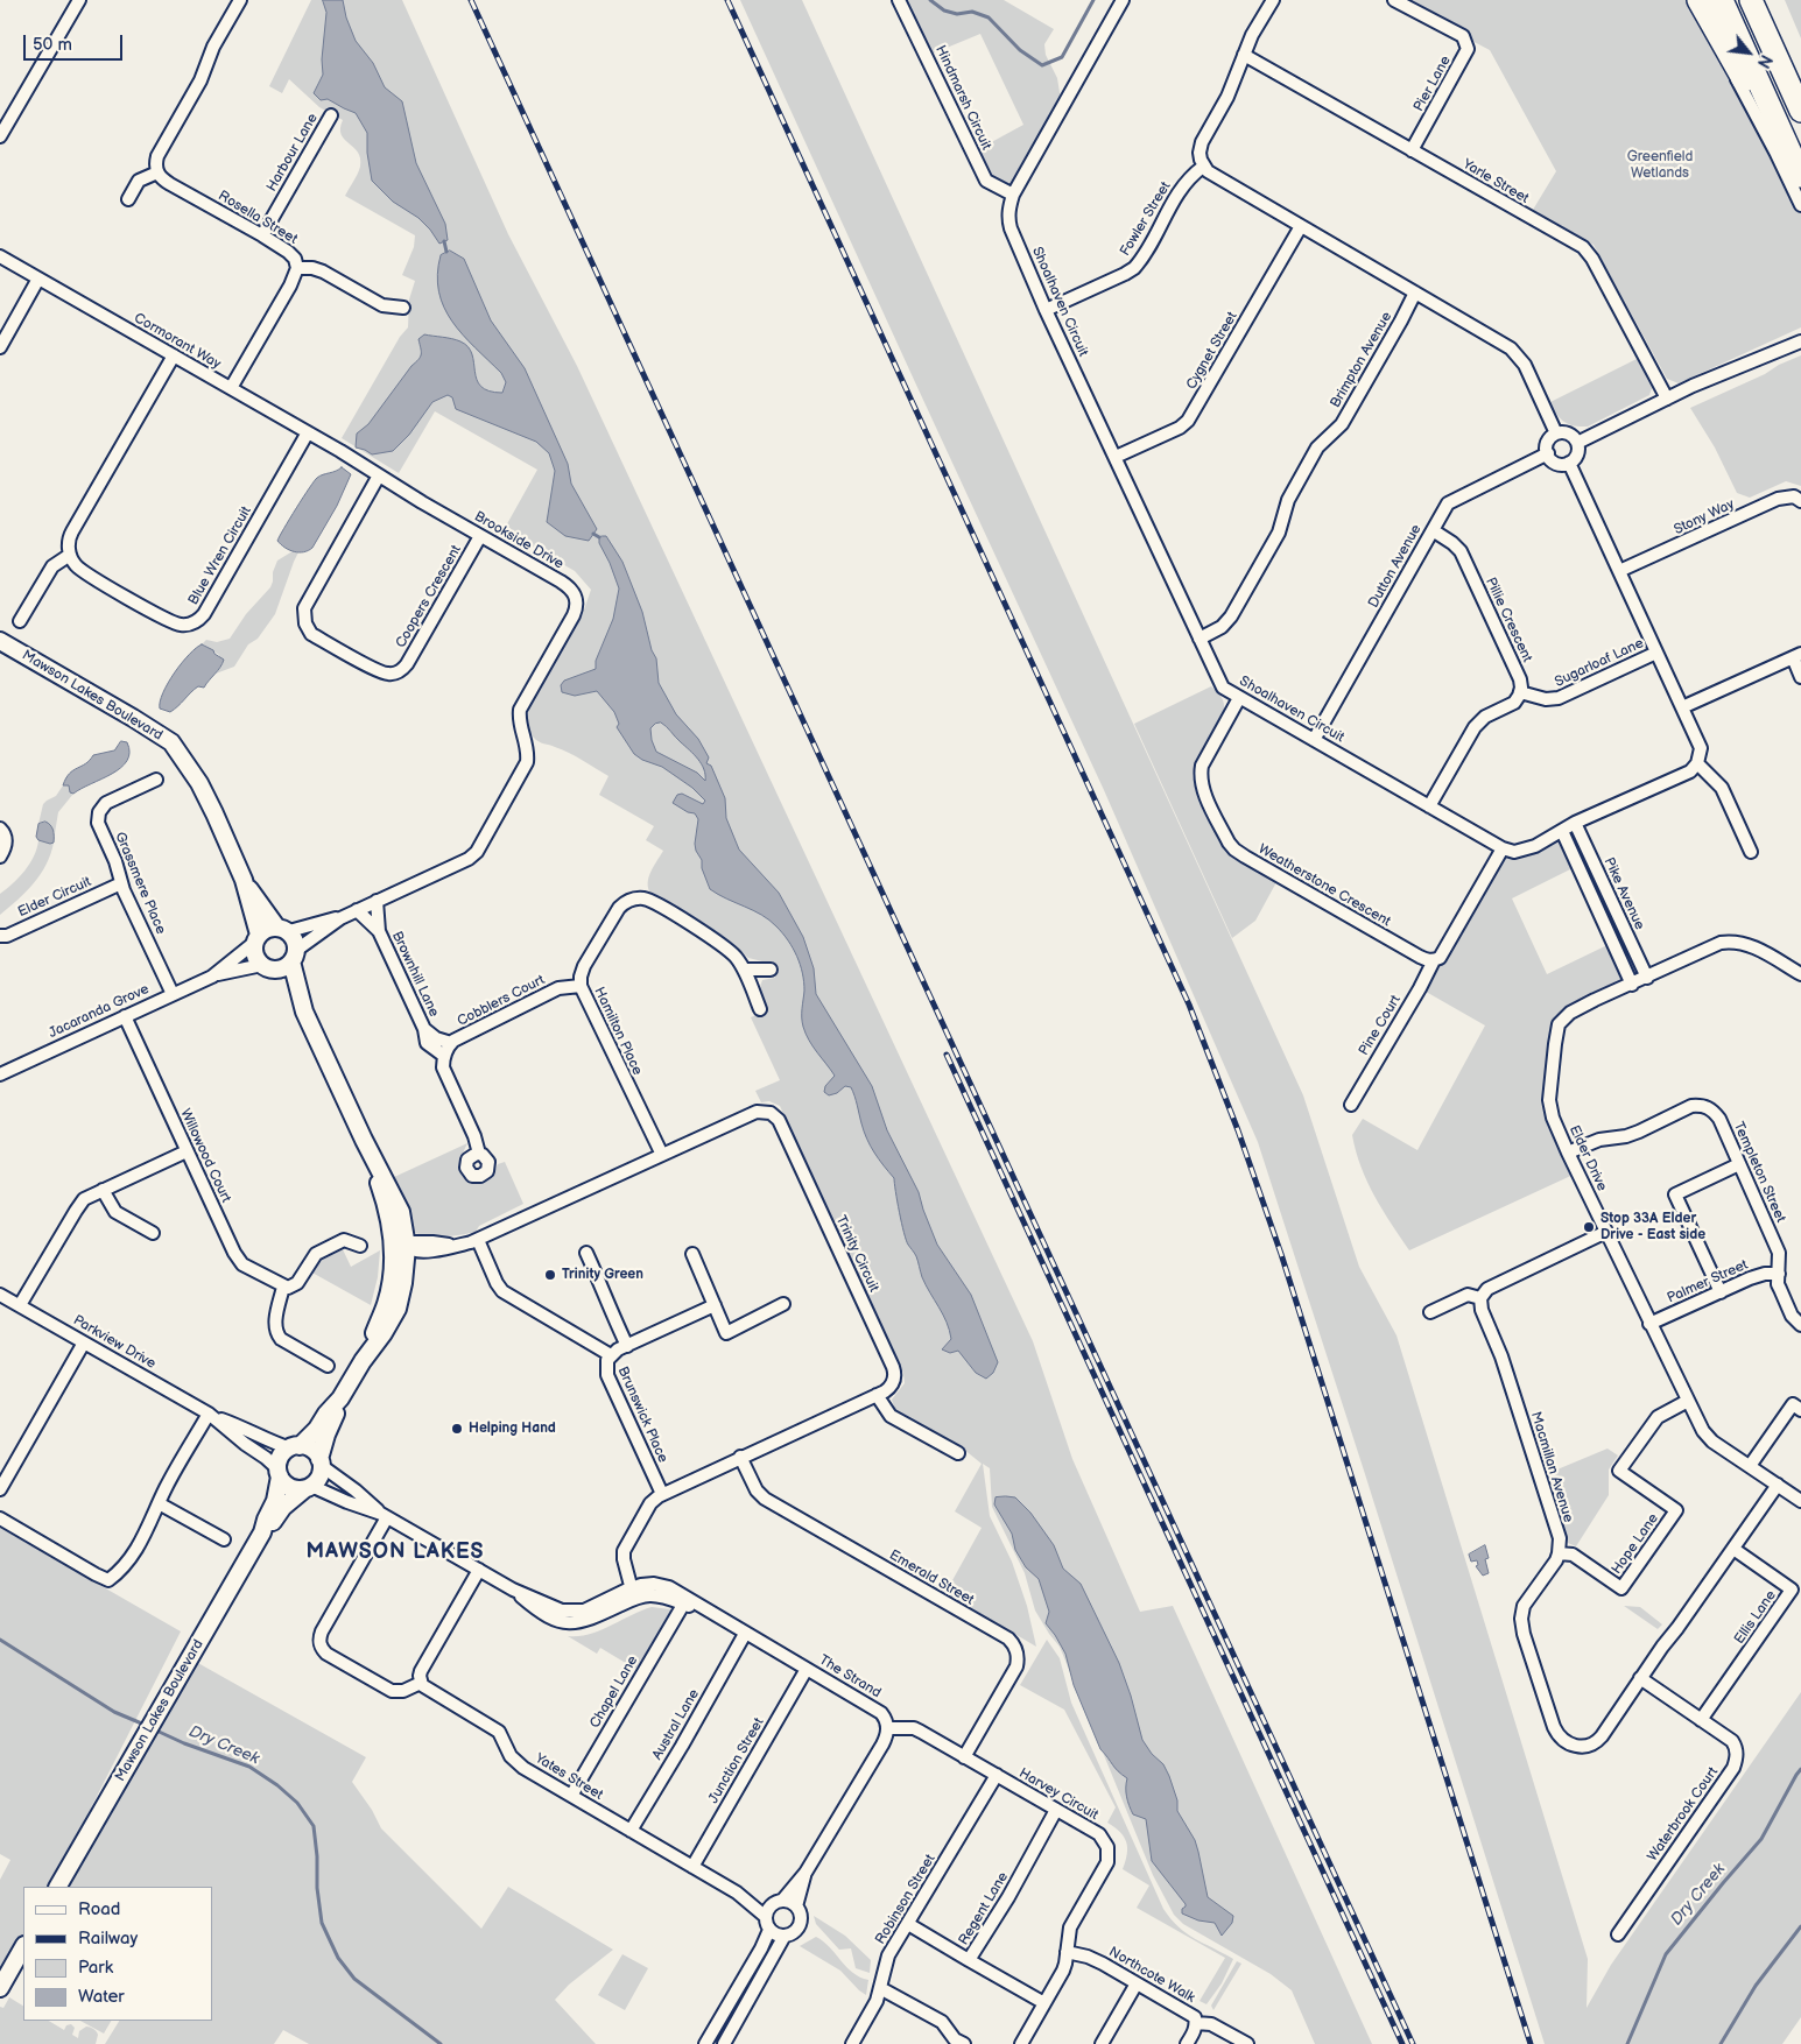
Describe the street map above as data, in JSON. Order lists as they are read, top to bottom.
{
  "streets": {
    "street": [
      "Pier Lane",
      "Hindmarsh Circuit",
      "Harbour Lane",
      "Yarle Street",
      "Rosella Street",
      "Fowler Street",
      "Shoalhaven Circuit",
      "Cormorant Way",
      "Cygnet Street",
      "Brimpton Avenue",
      "Stony Way",
      "Brookside Drive",
      "Blue Wren Circuit",
      "Dutton Avenue",
      "Coopers Crescent",
      "Pillie Crescent",
      "Sugarloaf Lane",
      "Mawson Lakes Boulevard",
      "Grassmere Place",
      "Weatherstone Crescent",
      "Pike Avenue",
      "Elder Circuit",
      "Brownhill Lane",
      "Cobblers Court",
      "Jacaranda Grove",
      "Pine Court",
      "Hamilton Place",
      "Willowood Court",
      "Elder Drive",
      "Templeton Street",
      "Trinity Circuit",
      "Palmer Street",
      "Parkview Drive",
      "Brunswick Place",
      "Macmillan Avenue",
      "Hope Lane",
      "Emerald Street",
      "Ellis Lane",
      "The Strand",
      "Chapel Lane",
      "Austral Lane",
      "Junction Street",
      "Yates Street",
      "Harvey Circuit",
      "Waterbrook Court",
      "Robinson Street",
      "Regent Lane",
      "Northcote Walk"
    ]
  },
  "crossings": [
    ["Pier Lane", "Yarle Street"],
    ["Hindmarsh Circuit", "Shoalhaven Circuit"],
    ["Harbour Lane", "Rosella Street"],
    ["Fowler Street", "Shoalhaven Circuit"],
    ["Shoalhaven Circuit", "Cygnet Street"],
    ["Shoalhaven Circuit", "Brimpton Avenue"],
    ["Shoalhaven Circuit", "Dutton Avenue"],
    ["Shoalhaven Circuit", "Weatherstone Crescent"],
    ["Cormorant Way", "Brookside Drive"],
    ["Cormorant Way", "Blue Wren Circuit"],
    ["Brookside Drive", "Coopers Crescent"],
    ["Brookside Drive", "Mawson Lakes Boulevard"],
    ["Brookside Drive", "Brownhill Lane"],
    ["Brookside Drive", "Jacaranda Grove"],
    ["Dutton Avenue", "Pillie Crescent"],
    ["Pillie Crescent", "Sugarloaf Lane"],
    ["Mawson Lakes Boulevard", "Jacaranda Grove"],
    ["Mawson Lakes Boulevard", "Parkview Drive"],
    ["Mawson Lakes Boulevard", "The Strand"],
    ["Grassmere Place", "Elder Circuit"],
    ["Grassmere Place", "Jacaranda Grove"],
    ["Weatherstone Crescent", "Pine Court"],
    ["Pike Avenue", "Elder Drive"],
    ["Brownhill Lane", "Cobblers Court"],
    ["Cobblers Court", "Hamilton Place"],
    ["Jacaranda Grove", "Willowood Court"],
    ["Hamilton Place", "Trinity Circuit"],
    ["Elder Drive", "Templeton Street"],
    ["Elder Drive", "Palmer Street"],
    ["Elder Drive", "Hope Lane"],
    ["Templeton Street", "Palmer Street"],
    ["Trinity Circuit", "Brunswick Place"],
    ["Trinity Circuit", "Emerald Street"],
    ["Trinity Circuit", "The Strand"],
    ["Parkview Drive", "The Strand"],
    ["Macmillan Avenue", "Hope Lane"],
    ["Emerald Street", "Harvey Circuit"],
    ["Ellis Lane", "Waterbrook Court"],
    ["The Strand", "Chapel Lane"],
    ["The Strand", "Austral Lane"],
    ["The Strand", "Junction Street"],
    ["The Strand", "Harvey Circuit"],
    ["Chapel Lane", "Yates Street"],
    ["Austral Lane", "Yates Street"],
    ["Junction Street", "Yates Street"],
    ["Harvey Circuit", "Robinson Street"],
    ["Harvey Circuit", "Regent Lane"],
    ["Harvey Circuit", "Northcote Walk"],
    ["Robinson Street", "Regent Lane"]
  ],
  "districts": ["MAWSON LAKES"],
  "water": ["Dry Creek"],
  "parks": ["Greenfield Wetlands"],
  "places": ["Stop 33A Elder Drive - East side", "Trinity Green", "Helping Hand"],
  "legend": [
    "Road",
    "Railway",
    "Park",
    "Water"
  ],
  "scale_bar": "50 m",
  "north": "bottom right"
}
